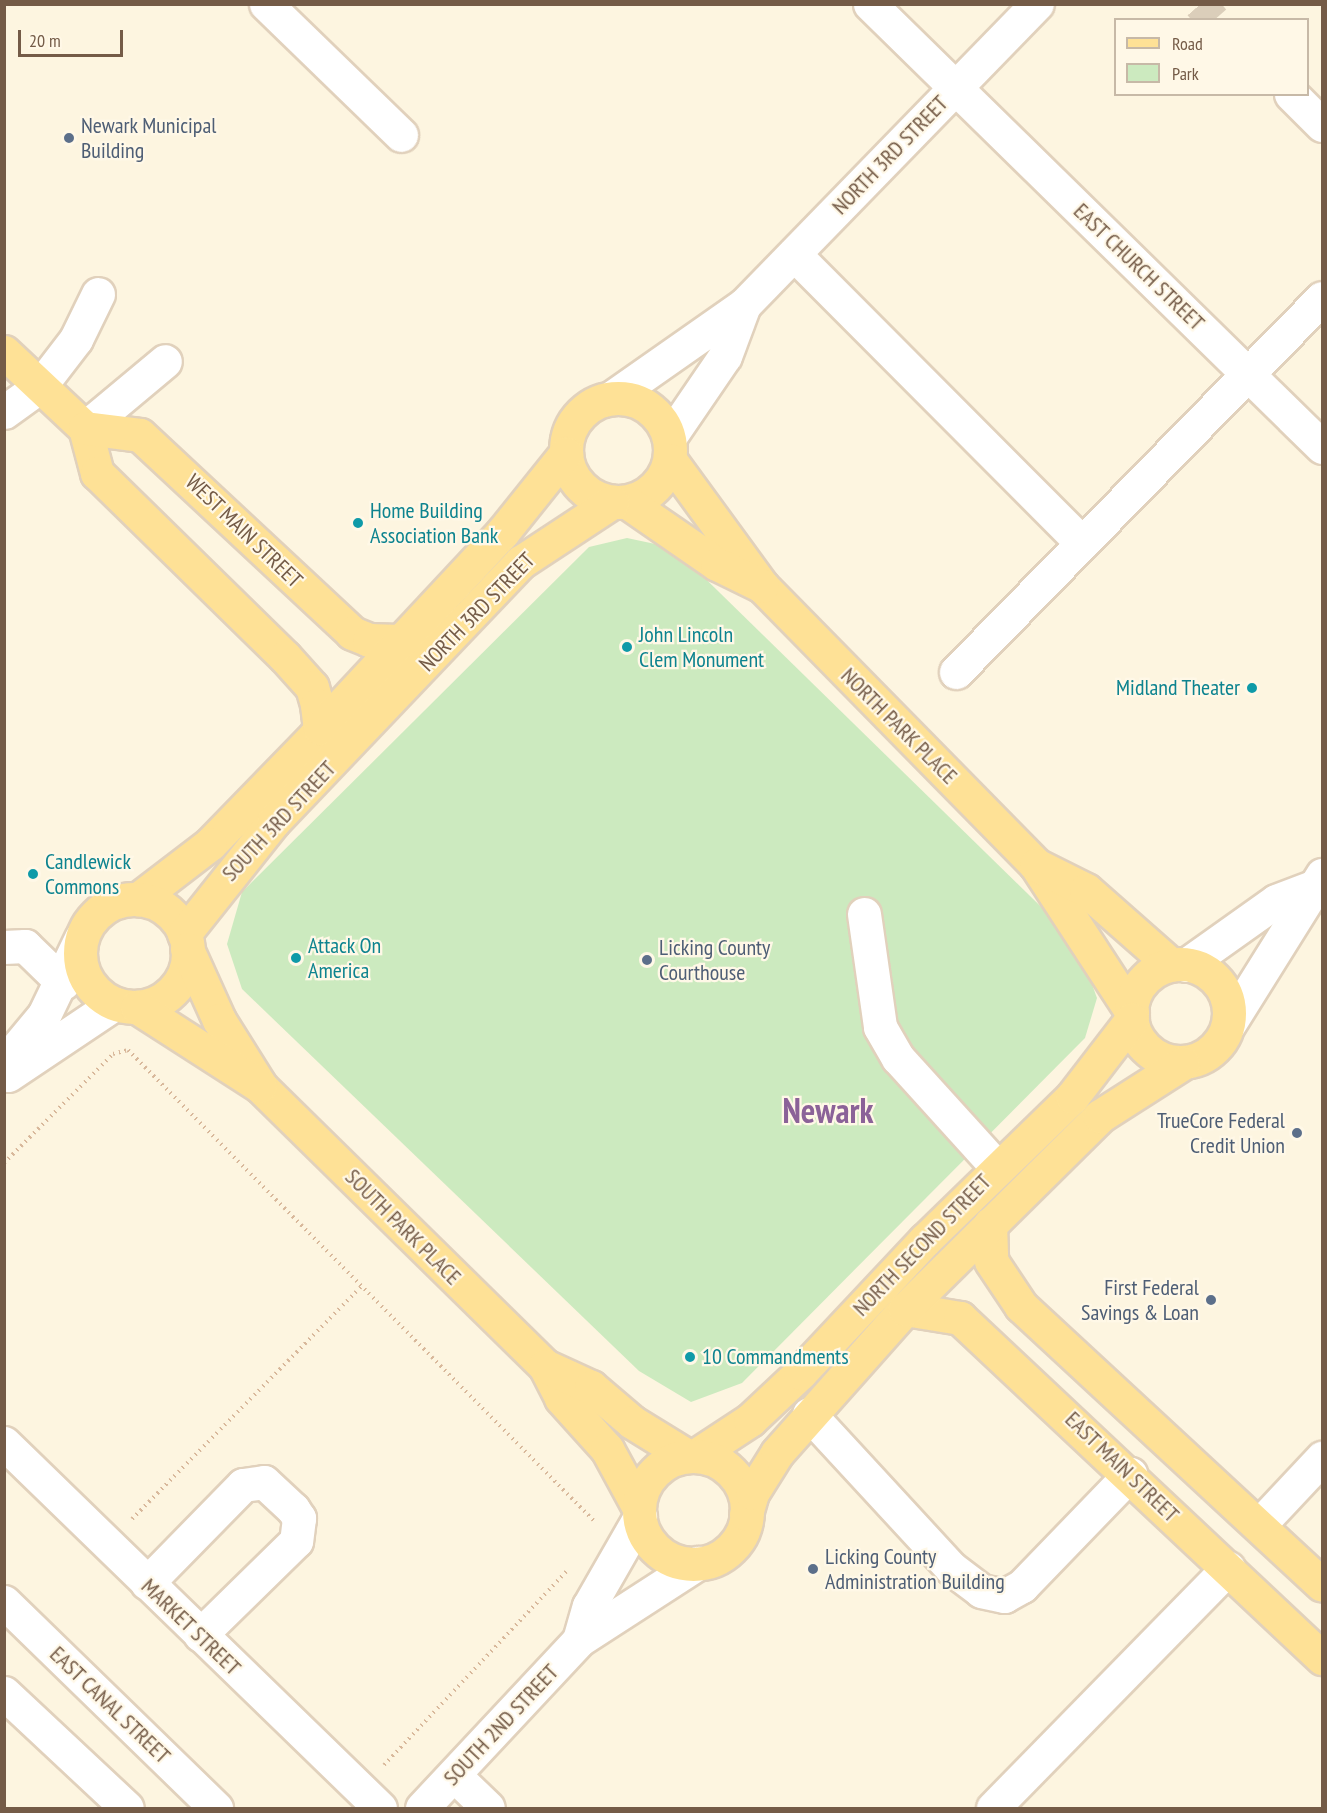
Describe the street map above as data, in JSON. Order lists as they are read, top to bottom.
{
  "streets": {
    "main road": [
      "NORTH 3RD STREET",
      "WEST MAIN STREET",
      "NORTH PARK PLACE",
      "SOUTH 3RD STREET",
      "SOUTH PARK PLACE",
      "NORTH SECOND STREET",
      "EAST MAIN STREET"
    ],
    "street": [
      "EAST CHURCH STREET",
      "MARKET STREET",
      "EAST CANAL STREET",
      "SOUTH 2ND STREET"
    ]
  },
  "crossings": [
    ["NORTH 3RD STREET", "EAST CHURCH STREET"],
    ["NORTH 3RD STREET", "WEST MAIN STREET"],
    ["NORTH 3RD STREET", "NORTH PARK PLACE"],
    ["NORTH 3RD STREET", "SOUTH 3RD STREET"],
    ["NORTH PARK PLACE", "NORTH SECOND STREET"],
    ["SOUTH 3RD STREET", "SOUTH PARK PLACE"],
    ["SOUTH PARK PLACE", "NORTH SECOND STREET"],
    ["NORTH SECOND STREET", "EAST MAIN STREET"]
  ],
  "districts": ["Newark"],
  "places": [
    "Newark Municipal Building",
    "Home Building Association Bank",
    "John Lincoln Clem Monument",
    "Midland Theater",
    "Candlewick Commons",
    "Attack On America",
    "Licking County Courthouse",
    "TrueCore Federal Credit Union",
    "First Federal Savings & Loan",
    "10 Commandments",
    "Licking County Administration Building"
  ],
  "legend": ["Road", "Park"],
  "scale_bar": "20 m"
}
